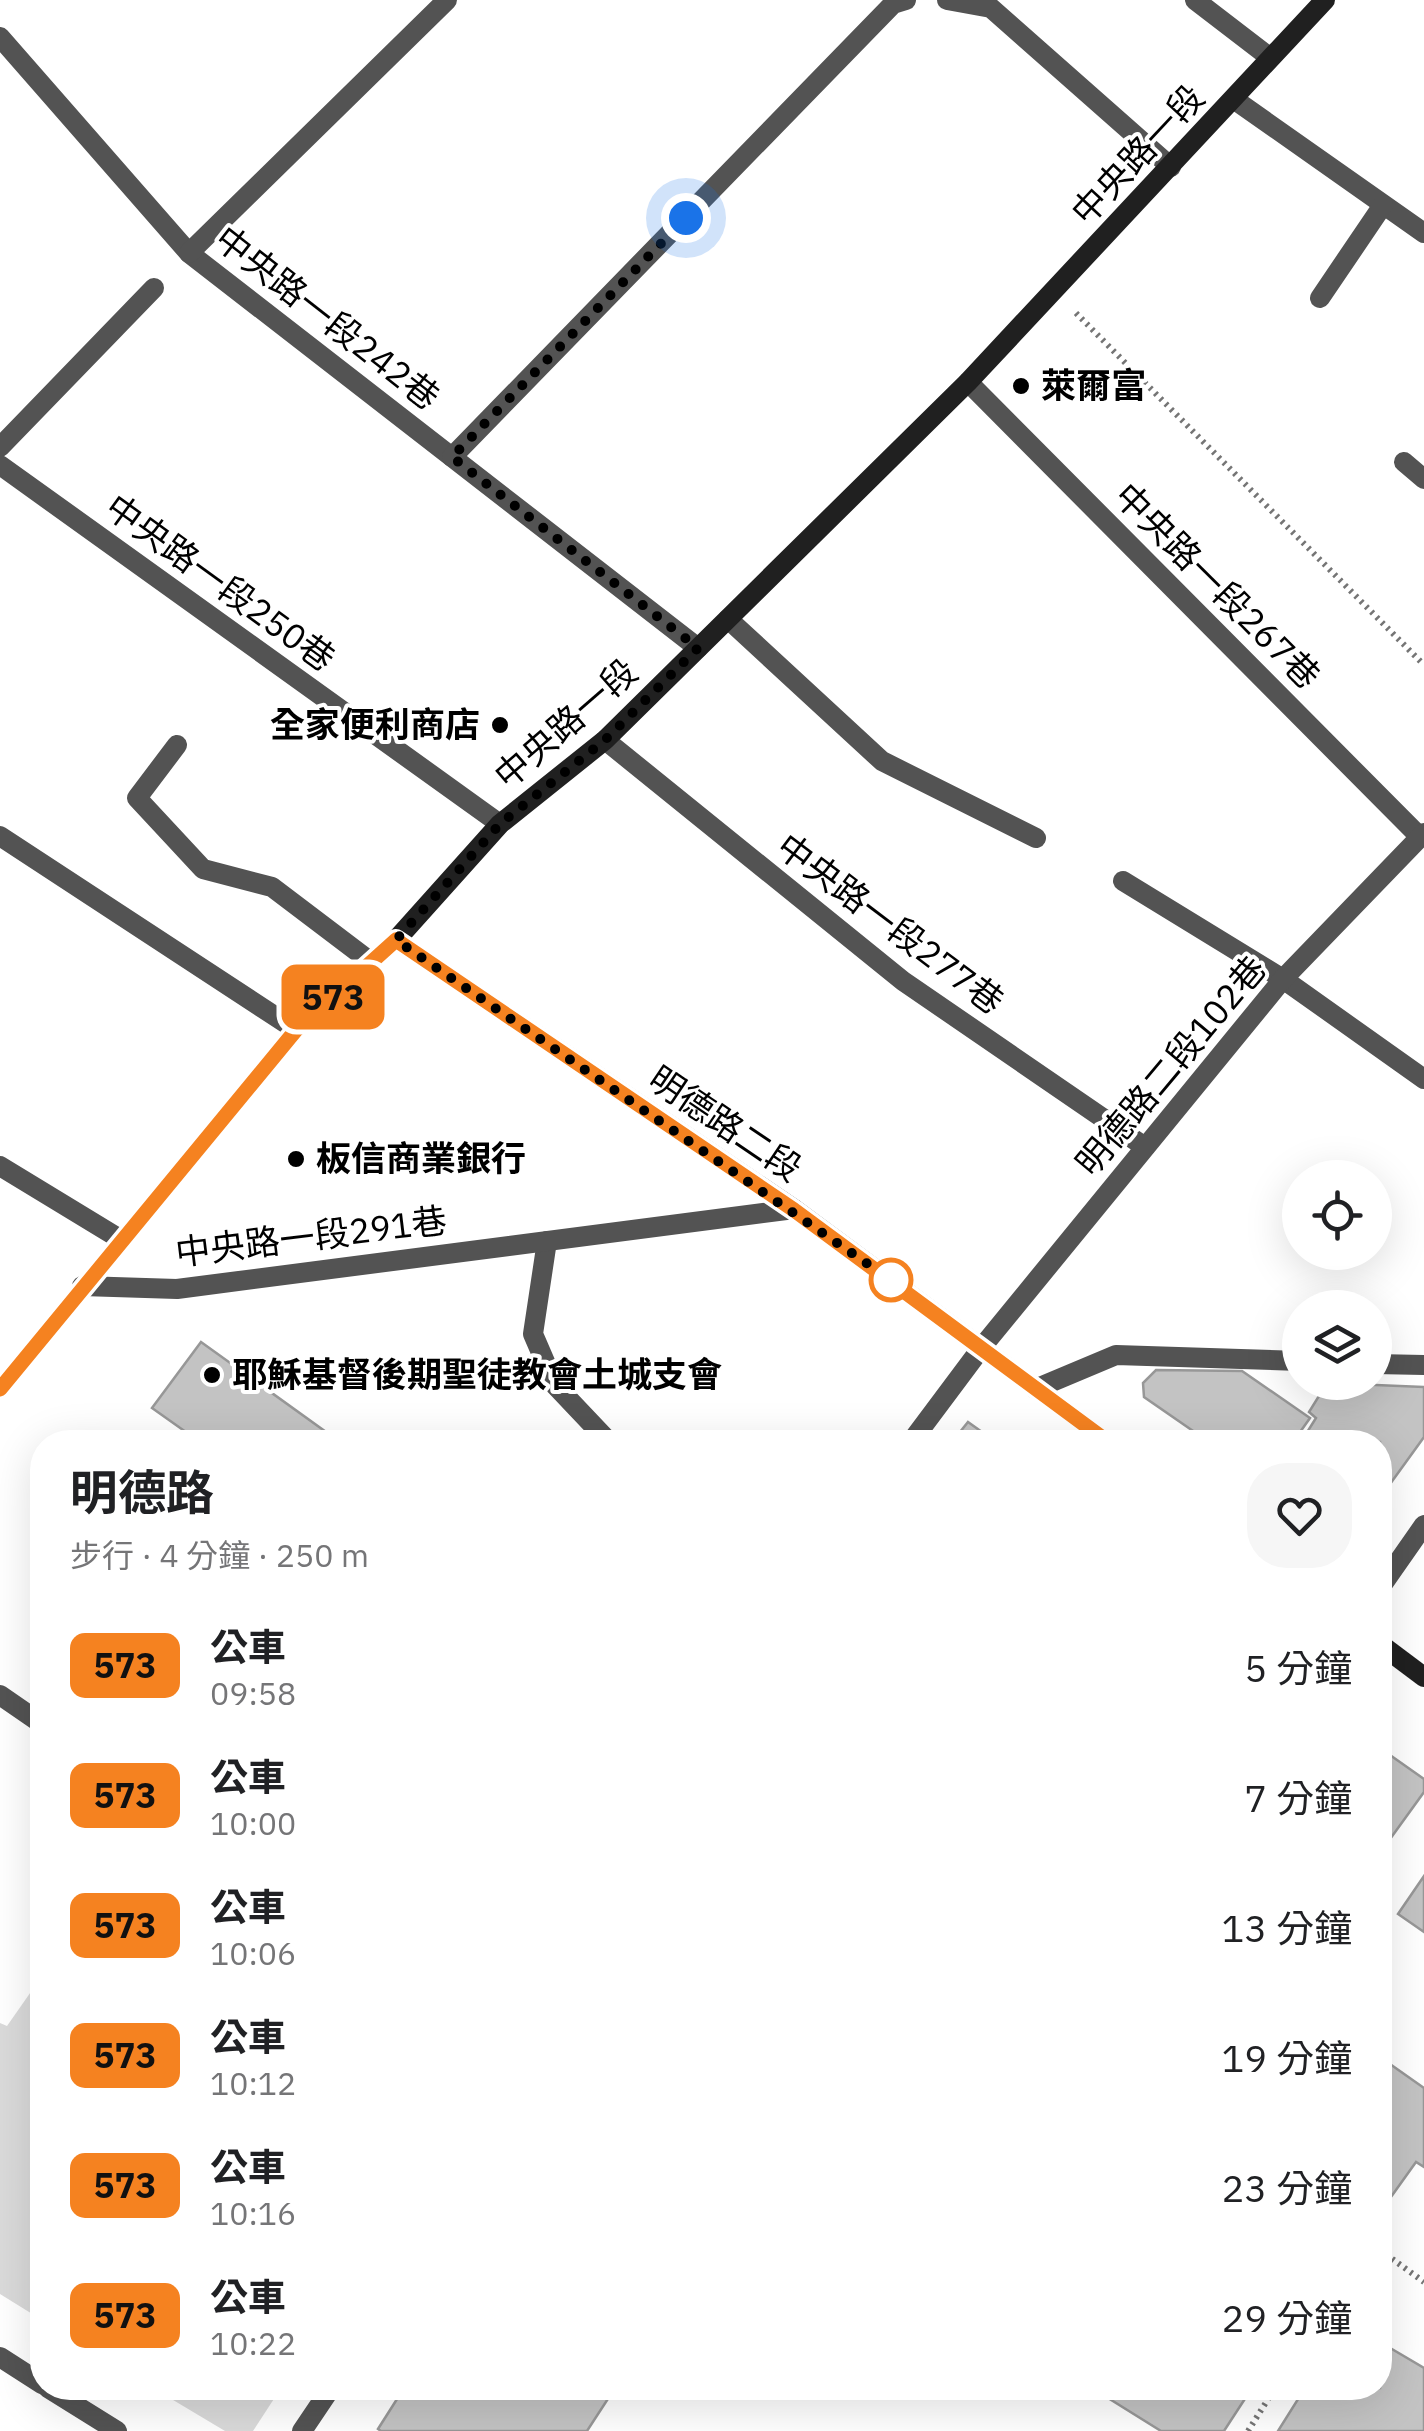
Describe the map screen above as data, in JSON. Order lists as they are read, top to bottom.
{
  "streets": {
    "street": [
      "中央路一段",
      "中央路一段242巷",
      "中央路一段250巷",
      "中央路一段267巷",
      "中央路一段277巷",
      "明德路二段102巷",
      "明德路二段",
      "中央路一段291巷"
    ]
  },
  "crossings": [
    ["中央路一段", "中央路一段242巷"],
    ["中央路一段", "中央路一段250巷"],
    ["中央路一段", "中央路一段267巷"],
    ["中央路一段", "中央路一段277巷"],
    ["中央路一段", "明德路二段"],
    ["中央路一段", "中央路一段291巷"],
    ["中央路一段267巷", "明德路二段102巷"],
    ["中央路一段277巷", "明德路二段102巷"],
    ["明德路二段102巷", "明德路二段"],
    ["明德路二段", "中央路一段291巷"]
  ],
  "places": [
    "萊爾富",
    "全家便利商店",
    "板信商業銀行",
    "耶穌基督後期聖徒教會土城支會"
  ],
  "lines": ["bus line 573"],
  "page": {
    "on_map": "573",
    "heading": ["明德路", "步行 · 4 分鐘 · 250 m"],
    "list": [
      {
        "mark": "573",
        "name": "公車",
        "note": "09:58",
        "value": "5 分鐘"
      },
      {
        "mark": "573",
        "name": "公車",
        "note": "10:00",
        "value": "7 分鐘"
      },
      {
        "mark": "573",
        "name": "公車",
        "note": "10:06",
        "value": "13 分鐘"
      },
      {
        "mark": "573",
        "name": "公車",
        "note": "10:12",
        "value": "19 分鐘"
      },
      {
        "mark": "573",
        "name": "公車",
        "note": "10:16",
        "value": "23 分鐘"
      },
      {
        "mark": "573",
        "name": "公車",
        "note": "10:22",
        "value": "29 分鐘"
      }
    ]
  }
}
